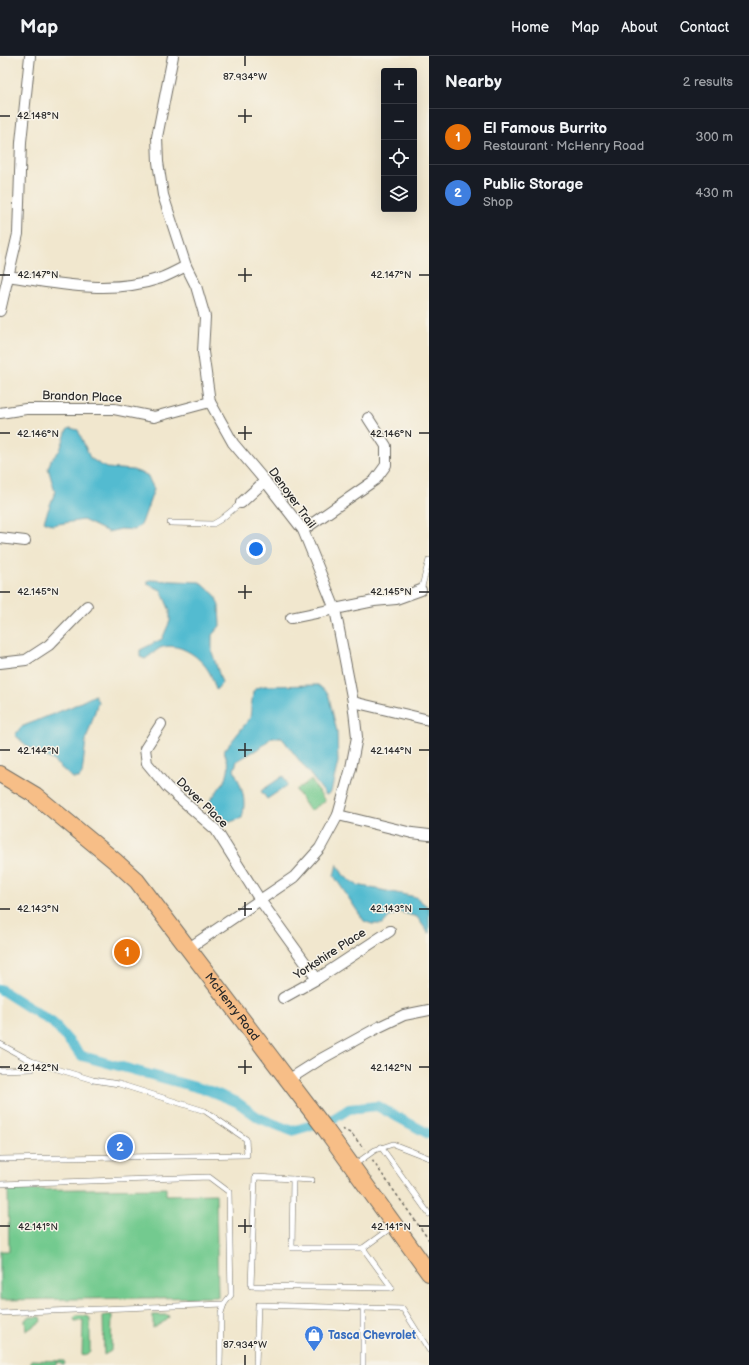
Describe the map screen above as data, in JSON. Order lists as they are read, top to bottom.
{
  "streets": {
    "main road": ["McHenry Road"],
    "street": [
      "Brandon Place",
      "Denoyer Trail",
      "Dover Place",
      "Yorkshire Place"
    ]
  },
  "crossings": [
    ["Brandon Place", "Denoyer Trail"],
    ["Denoyer Trail", "Dover Place"],
    ["Denoyer Trail", "McHenry Road"],
    ["Dover Place", "Yorkshire Place"]
  ],
  "places": {
    "shop": ["Tasca Chevrolet"]
  },
  "page": {
    "header": "Map",
    "nav": [
      "Home",
      "Map",
      "About",
      "Contact"
    ],
    "heading": ["Nearby", "2 results"],
    "map_buttons": ["+", "−"],
    "list": [
      {
        "mark": "1",
        "name": "El Famous Burrito",
        "note": "Restaurant · McHenry Road",
        "value": "300 m"
      },
      {
        "mark": "2",
        "name": "Public Storage",
        "note": "Shop",
        "value": "430 m"
      }
    ],
    "pins": ["1", "2"]
  },
  "coordinates": [
    "87.934°W",
    "42.148°N",
    "42.147°N",
    "42.146°N",
    "42.145°N",
    "42.144°N",
    "42.143°N",
    "42.142°N",
    "42.141°N"
  ]
}
